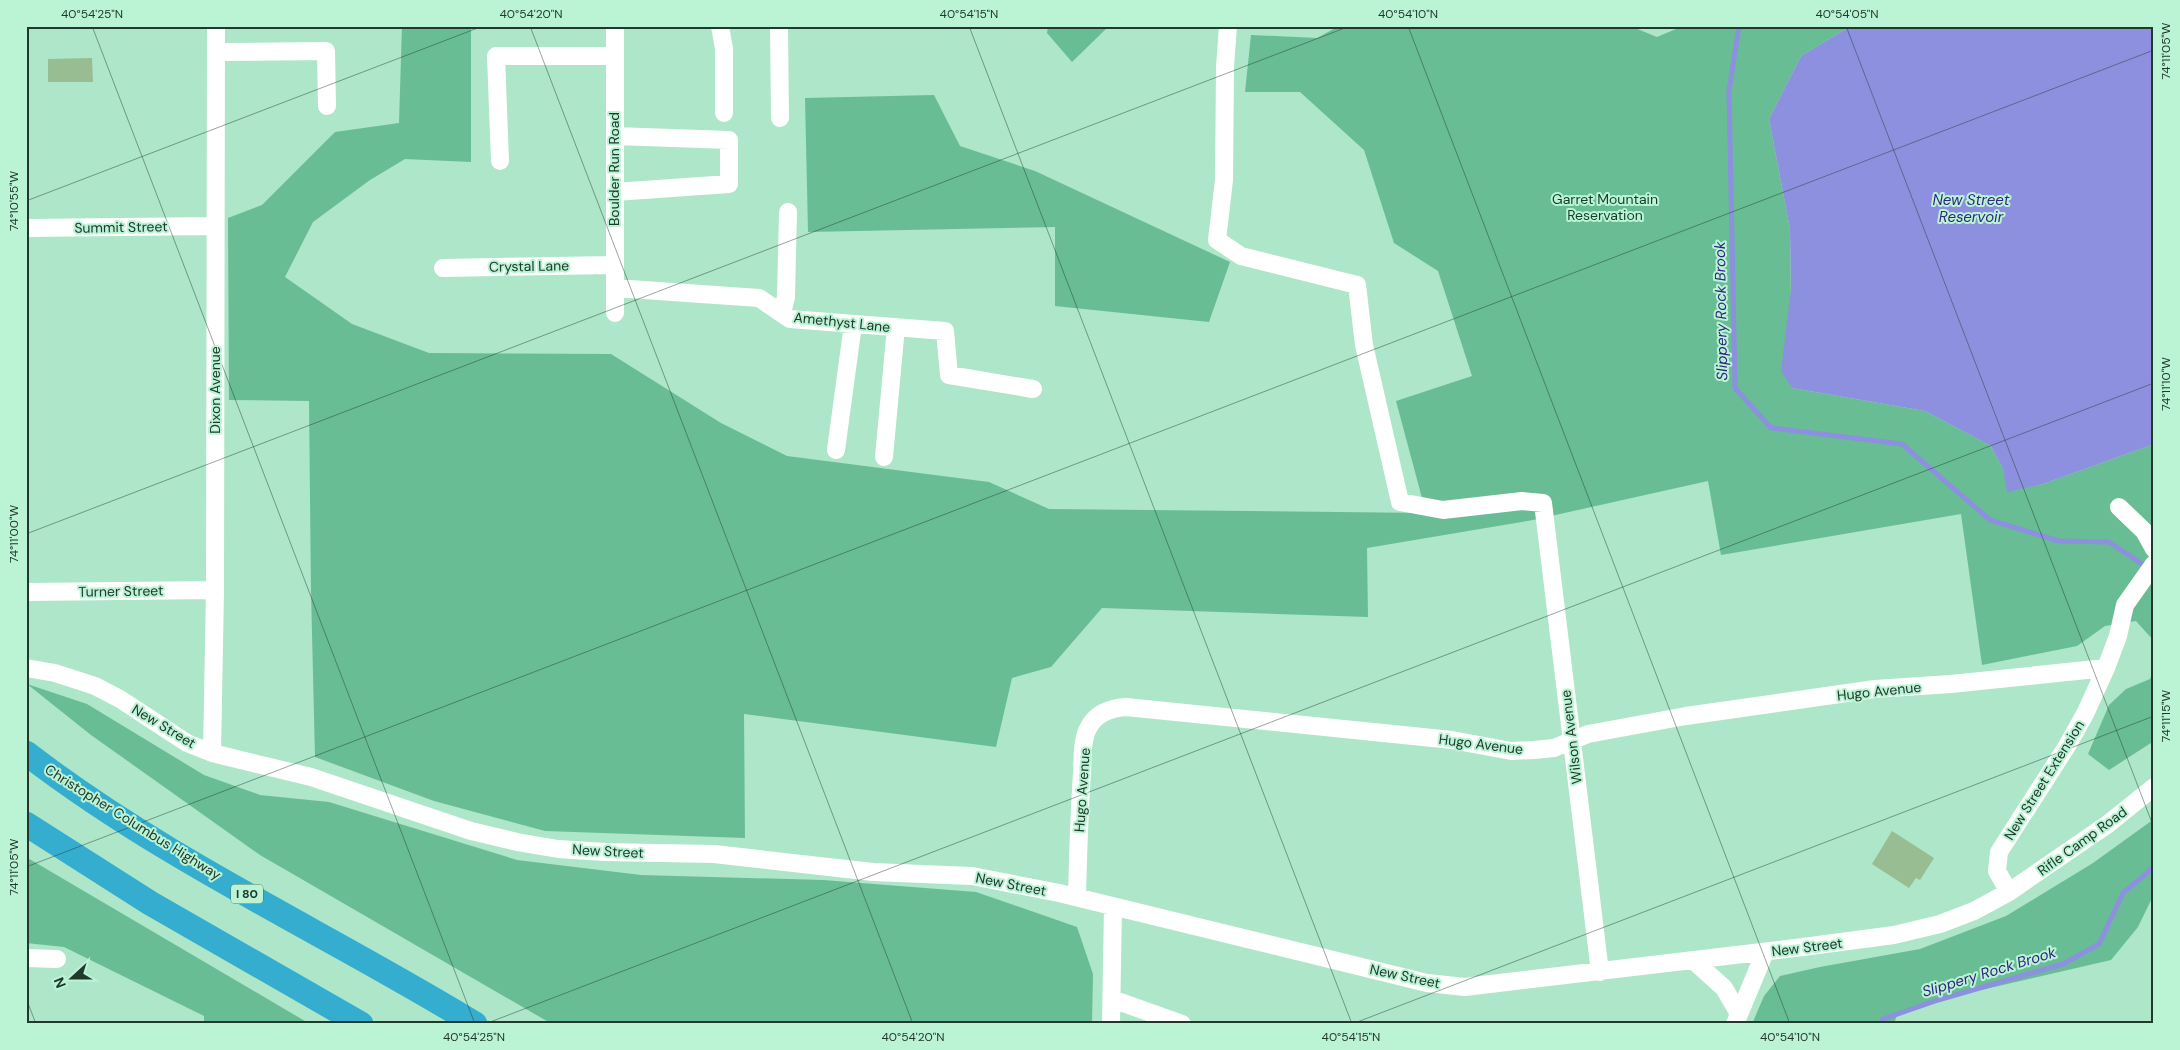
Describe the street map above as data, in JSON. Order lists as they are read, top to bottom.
{
  "streets": {
    "highway": ["Christopher Columbus Highway", "I 80"],
    "street": [
      "Boulder Run Road",
      "Summit Street",
      "Crystal Lane",
      "Amethyst Lane",
      "Dixon Avenue",
      "Turner Street",
      "Hugo Avenue",
      "New Street",
      "Wilson Avenue",
      "New Street Extension",
      "Rifle Camp Road"
    ]
  },
  "crossings": [
    ["Boulder Run Road", "Crystal Lane"],
    ["Boulder Run Road", "Amethyst Lane"],
    ["Summit Street", "Dixon Avenue"],
    ["Dixon Avenue", "Turner Street"],
    ["Dixon Avenue", "New Street"],
    ["Hugo Avenue", "New Street"],
    ["Hugo Avenue", "Wilson Avenue"],
    ["Hugo Avenue", "New Street Extension"],
    ["New Street", "Wilson Avenue"],
    ["New Street", "New Street Extension"],
    ["New Street", "Rifle Camp Road"],
    ["New Street Extension", "Rifle Camp Road"]
  ],
  "water": ["New Street Reservoir", "Slippery Rock Brook"],
  "parks": ["Garret Mountain Reservation"],
  "north": "left",
  "coordinates": [
    "40°54'25\"N",
    "40°54'20\"N",
    "40°54'15\"N",
    "40°54'10\"N",
    "40°54'05\"N",
    "74°11'05\"W",
    "74°10'55\"W",
    "74°11'10\"W",
    "74°11'00\"W",
    "74°11'15\"W"
  ]
}
